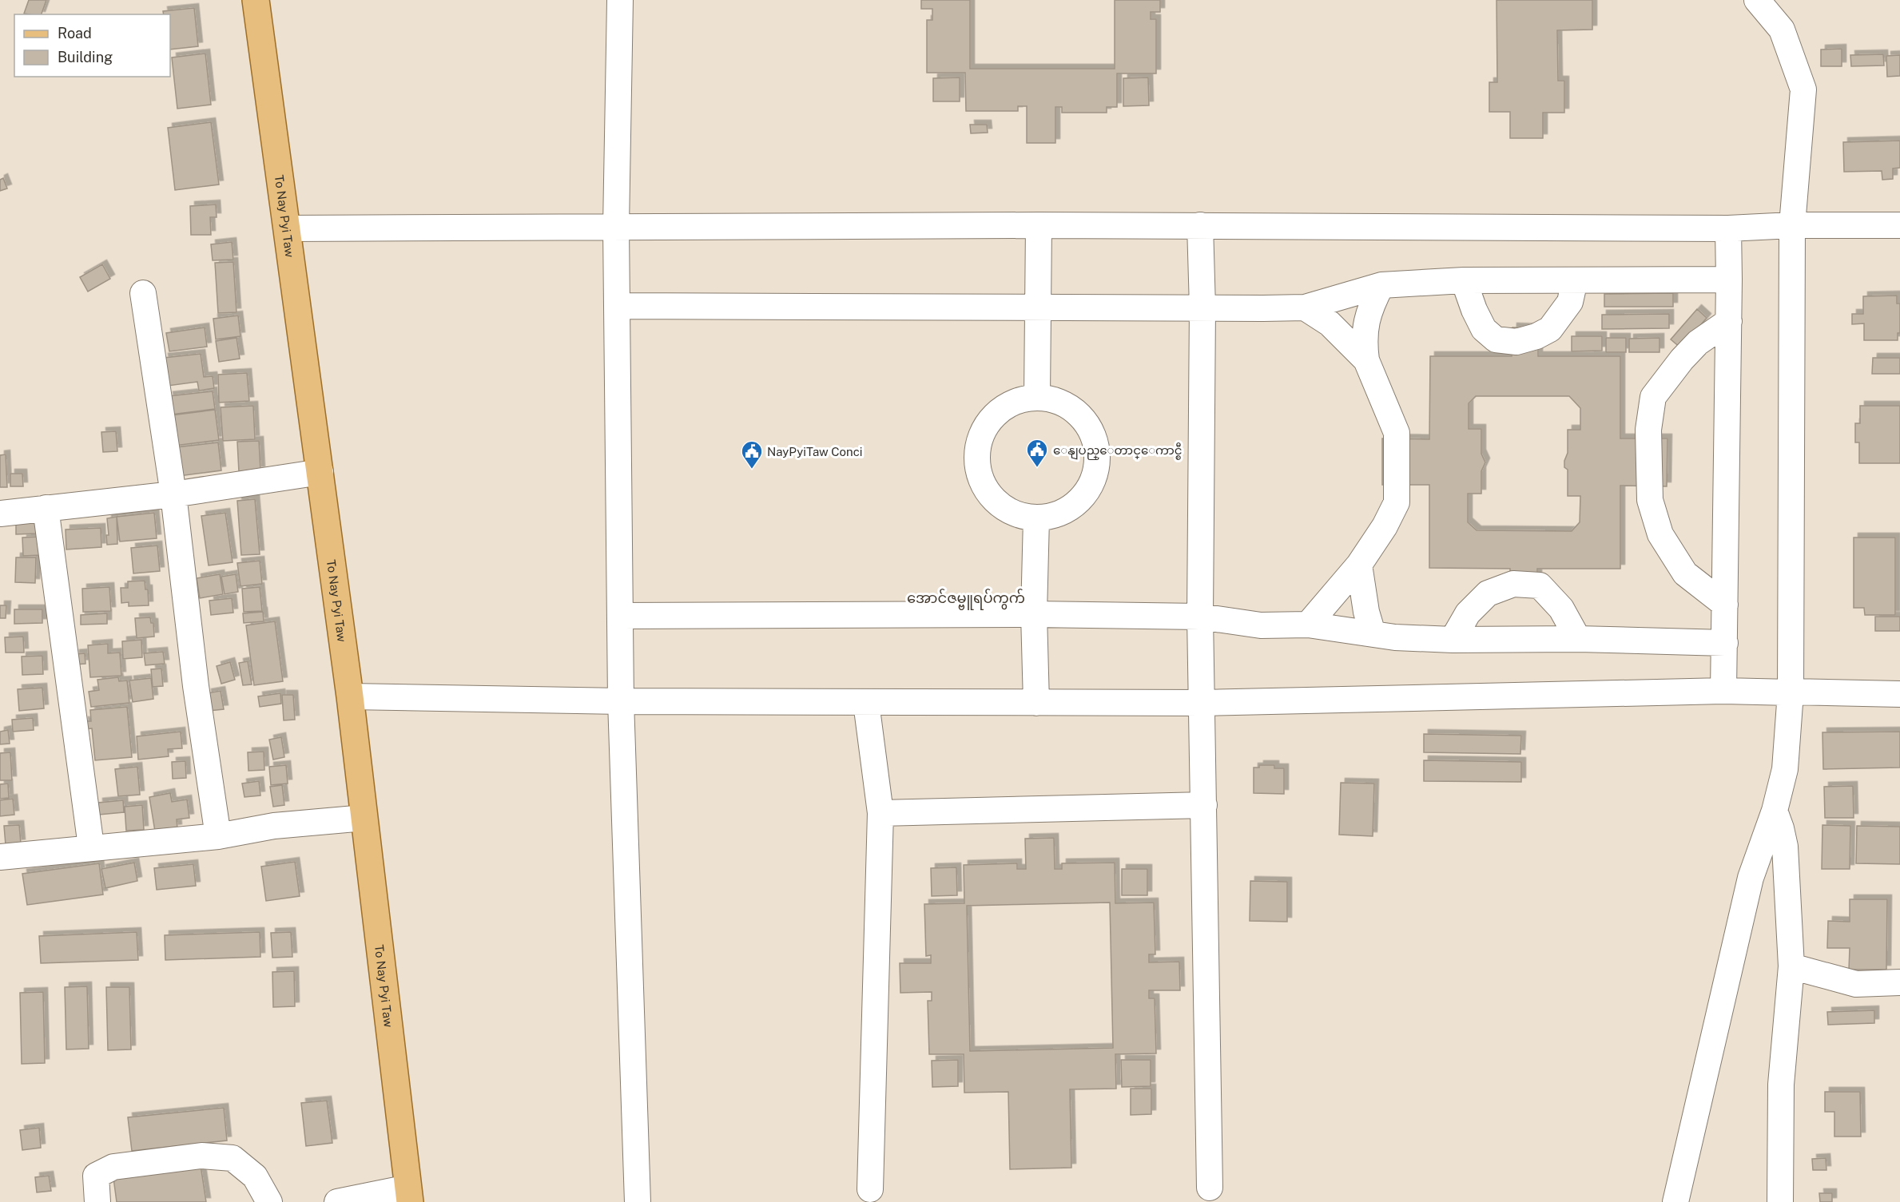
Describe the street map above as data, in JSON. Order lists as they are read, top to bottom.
{
  "streets": {
    "main road": ["To Nay Pyi Taw"]
  },
  "districts": ["အောင်ဇမ္ဗူရပ်ကွက်"],
  "places": {
    "public building": ["ေနျပည္ေတာင္ေကာင္စီ", "NayPyiTaw Conci"]
  },
  "legend": ["Road", "Building"]
}
